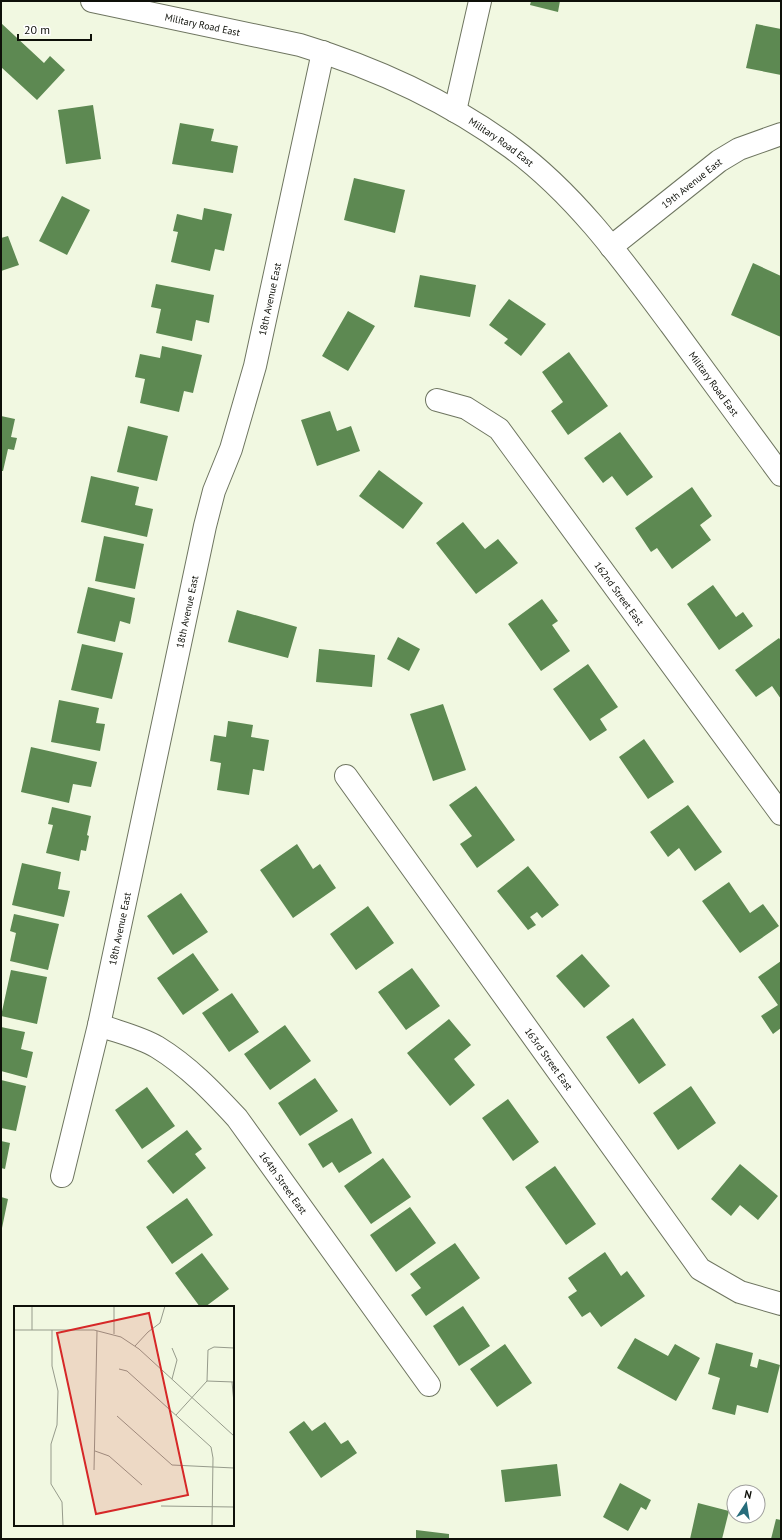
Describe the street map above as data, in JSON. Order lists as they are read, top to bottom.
{
  "streets": {
    "street": [
      "Military Road East",
      "19th Avenue East",
      "18th Avenue East",
      "162nd Street East",
      "163rd Street East",
      "164th Street East"
    ]
  },
  "crossings": [
    ["Military Road East", "19th Avenue East"],
    ["Military Road East", "18th Avenue East"],
    ["18th Avenue East", "164th Street East"]
  ],
  "scale_bar": "20 m",
  "north": "top"
}
